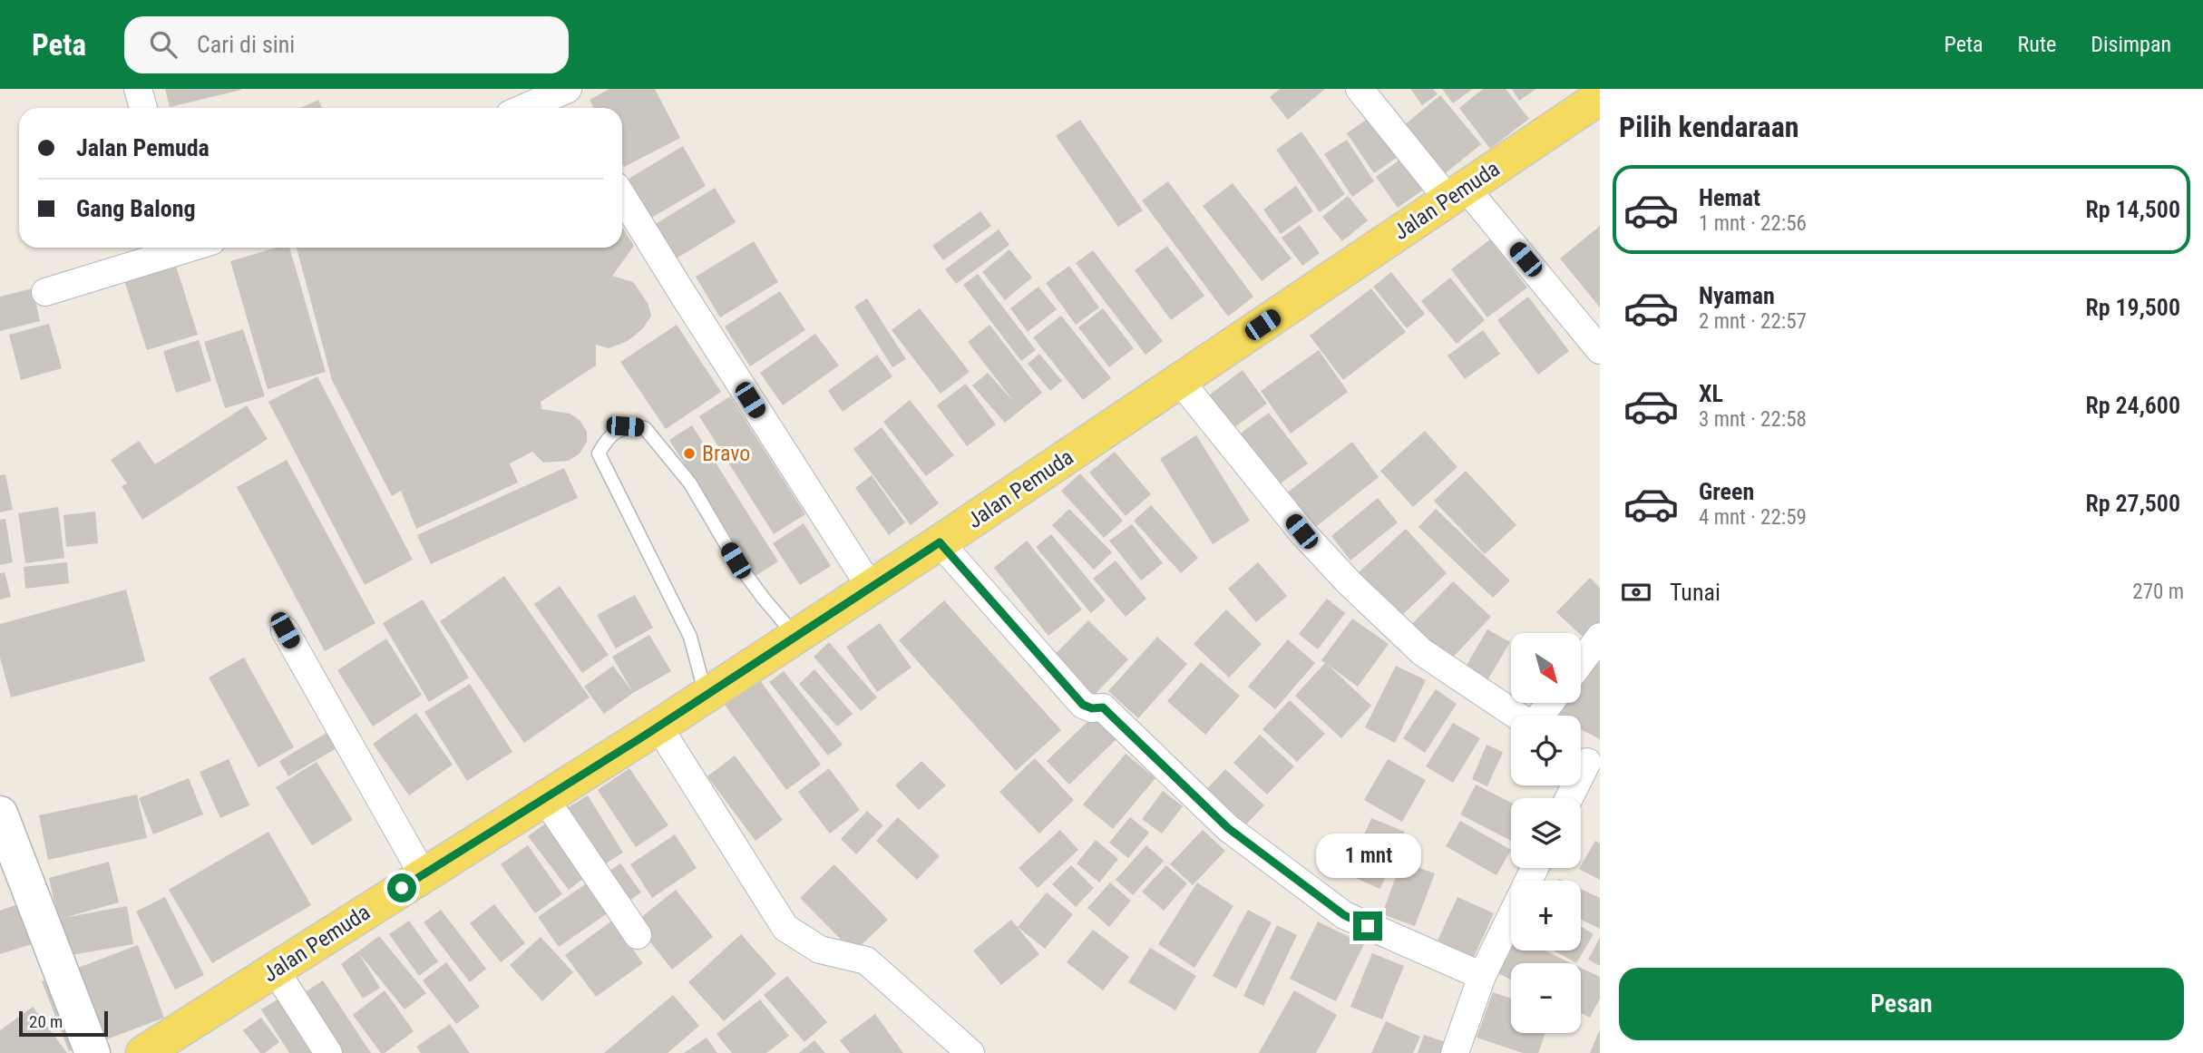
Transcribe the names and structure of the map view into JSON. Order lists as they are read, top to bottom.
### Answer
{
  "streets": {
    "main road": ["Jalan Pemuda"]
  },
  "places": ["Bravo"],
  "scale_bar": "20 m",
  "north": "bottom right",
  "page": {
    "header": "Peta",
    "search": "Cari di sini",
    "nav": ["Peta", "Rute", "Disimpan"],
    "heading": "Pilih kendaraan",
    "banner": ["Jalan Pemuda", "Gang Balong"],
    "list": [
      {
        "name": "Hemat",
        "note": "1 mnt · 22:56",
        "value": "Rp 14,500"
      },
      {
        "name": "Nyaman",
        "note": "2 mnt · 22:57",
        "value": "Rp 19,500"
      },
      {
        "name": "XL",
        "note": "3 mnt · 22:58",
        "value": "Rp 24,600"
      },
      {
        "name": "Green",
        "note": "4 mnt · 22:59",
        "value": "Rp 27,500"
      }
    ],
    "pay": ["Tunai", "270 m"],
    "map_buttons": ["+", "−"],
    "bubble": "1 mnt",
    "buttons": "Pesan",
    "scale": "20 m"
  }
}
